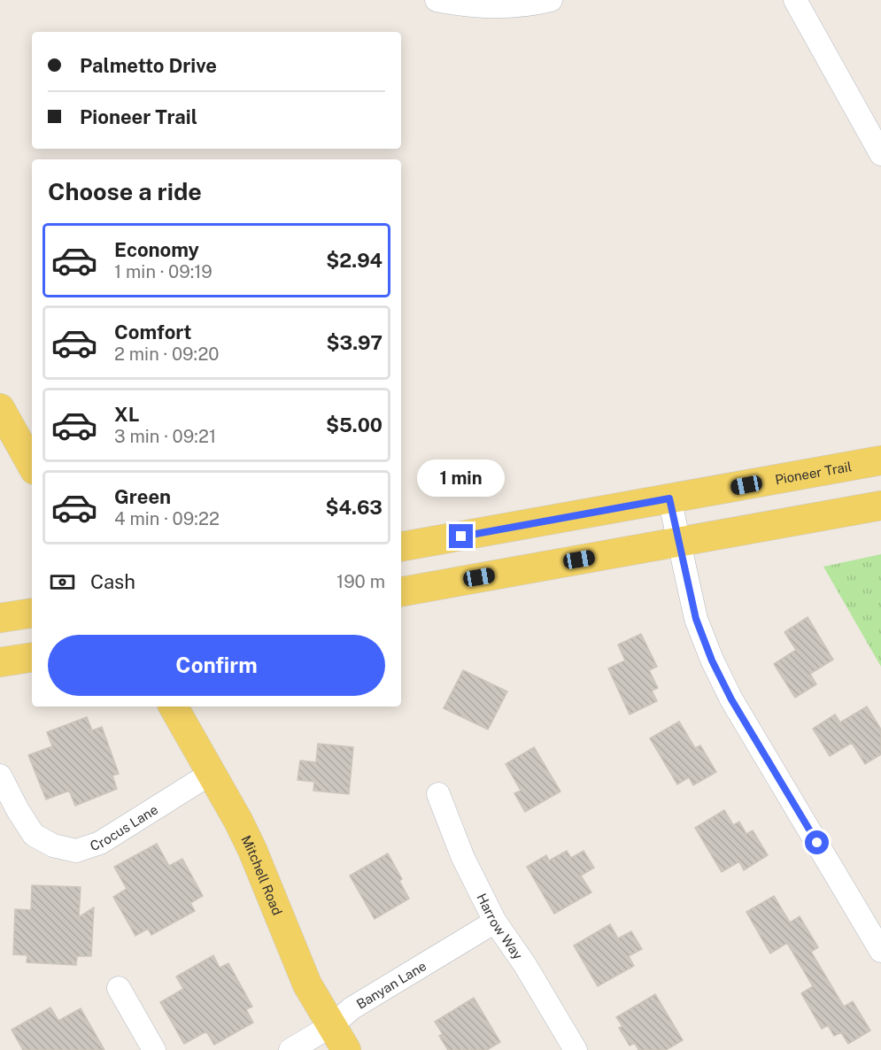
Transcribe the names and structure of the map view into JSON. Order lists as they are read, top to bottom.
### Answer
{
  "streets": {
    "main road": ["Pioneer Trail", "Mitchell Road"],
    "street": ["Crocus Lane", "Harrow Way", "Banyan Lane"]
  },
  "crossings": [
    ["Crocus Lane", "Mitchell Road"],
    ["Mitchell Road", "Banyan Lane"],
    ["Harrow Way", "Banyan Lane"]
  ],
  "page": {
    "banner": ["Palmetto Drive", "Pioneer Trail"],
    "heading": "Choose a ride",
    "list": [
      {
        "name": "Economy",
        "note": "1 min · 09:19",
        "value": "$2.94"
      },
      {
        "name": "Comfort",
        "note": "2 min · 09:20",
        "value": "$3.97"
      },
      {
        "name": "XL",
        "note": "3 min · 09:21",
        "value": "$5.00"
      },
      {
        "name": "Green",
        "note": "4 min · 09:22",
        "value": "$4.63"
      }
    ],
    "bubble": "1 min",
    "pay": ["Cash", "190 m"],
    "buttons": "Confirm"
  }
}
